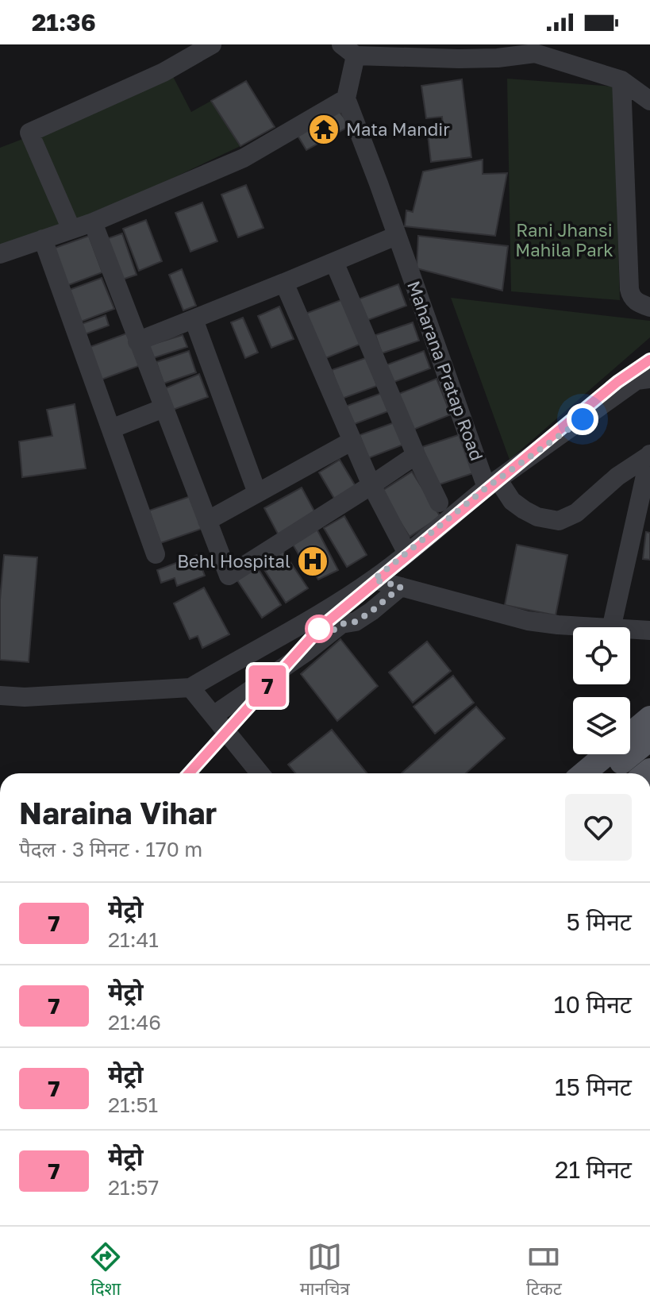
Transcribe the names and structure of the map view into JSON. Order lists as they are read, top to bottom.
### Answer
{
  "streets": {
    "street": ["Maharana Pratap Road"]
  },
  "parks": ["Rani Jhansi Mahila Park"],
  "places": {
    "temple": ["Mata Mandir"],
    "hospital": ["Behl Hospital"]
  },
  "lines": ["metro line 7"],
  "page": {
    "status": "21:36",
    "on_map": "7",
    "heading": ["Naraina Vihar", "पैदल · 3 मिनट · 170 m"],
    "list": [
      {
        "mark": "7",
        "name": "मेट्रो",
        "note": "21:41",
        "value": "5 मिनट"
      },
      {
        "mark": "7",
        "name": "मेट्रो",
        "note": "21:46",
        "value": "10 मिनट"
      },
      {
        "mark": "7",
        "name": "मेट्रो",
        "note": "21:51",
        "value": "15 मिनट"
      },
      {
        "mark": "7",
        "name": "मेट्रो",
        "note": "21:57",
        "value": "21 मिनट"
      }
    ],
    "tabs": ["दिशा", "मानचित्र", "टिकट"]
  }
}
